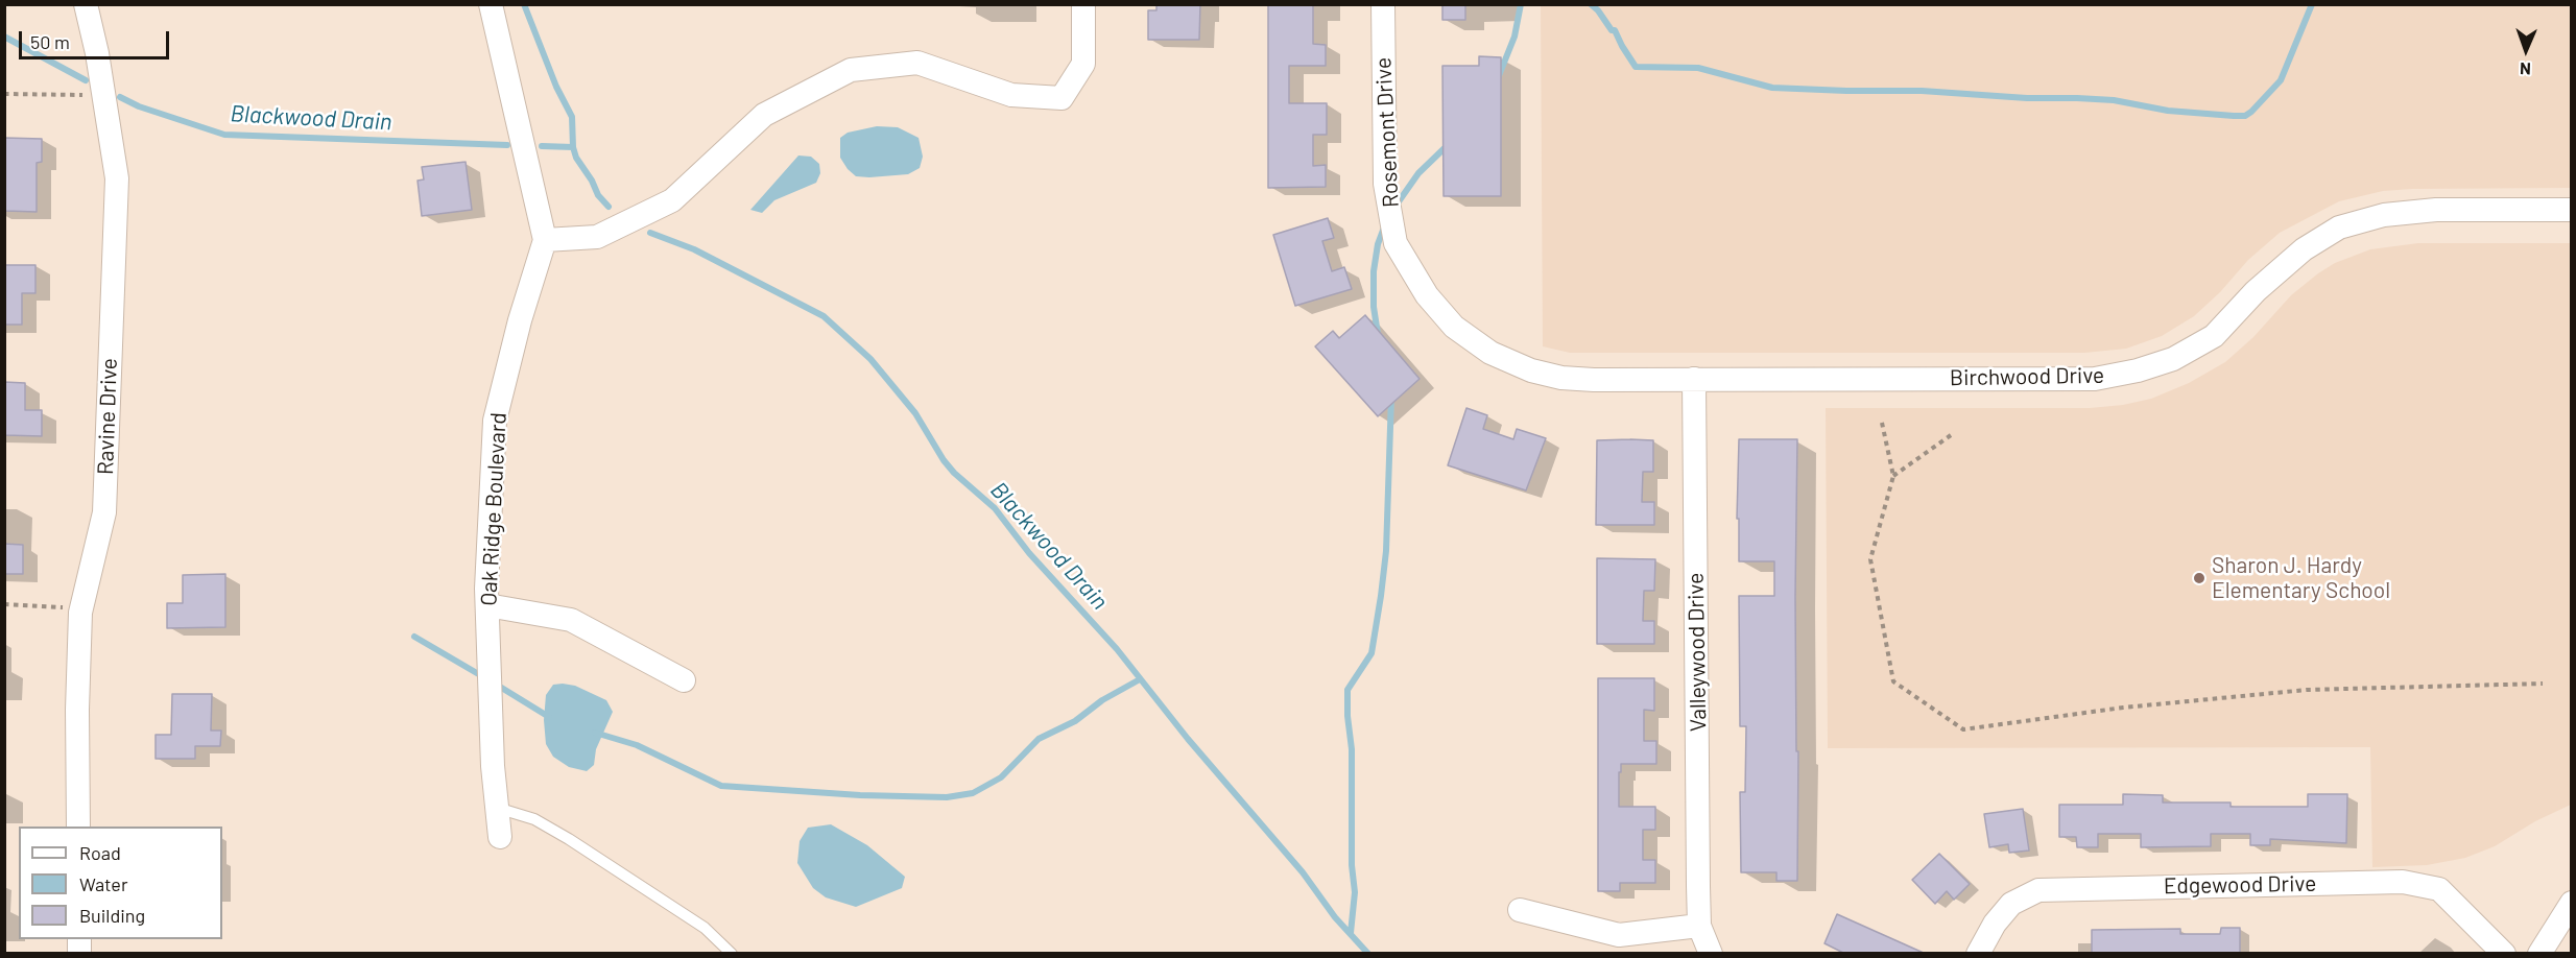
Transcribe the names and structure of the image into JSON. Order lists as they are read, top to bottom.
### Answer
{
  "streets": {
    "street": [
      "Rosemont Drive",
      "Birchwood Drive",
      "Ravine Drive",
      "Oak Ridge Boulevard",
      "Valleywood Drive",
      "Edgewood Drive"
    ]
  },
  "crossings": [
    ["Rosemont Drive", "Birchwood Drive"],
    ["Rosemont Drive", "Valleywood Drive"],
    ["Birchwood Drive", "Valleywood Drive"]
  ],
  "water": ["Blackwood Drain"],
  "places": ["Sharon J. Hardy Elementary School"],
  "legend": ["Road", "Water", "Building"],
  "scale_bar": "50 m",
  "north": "bottom"
}
